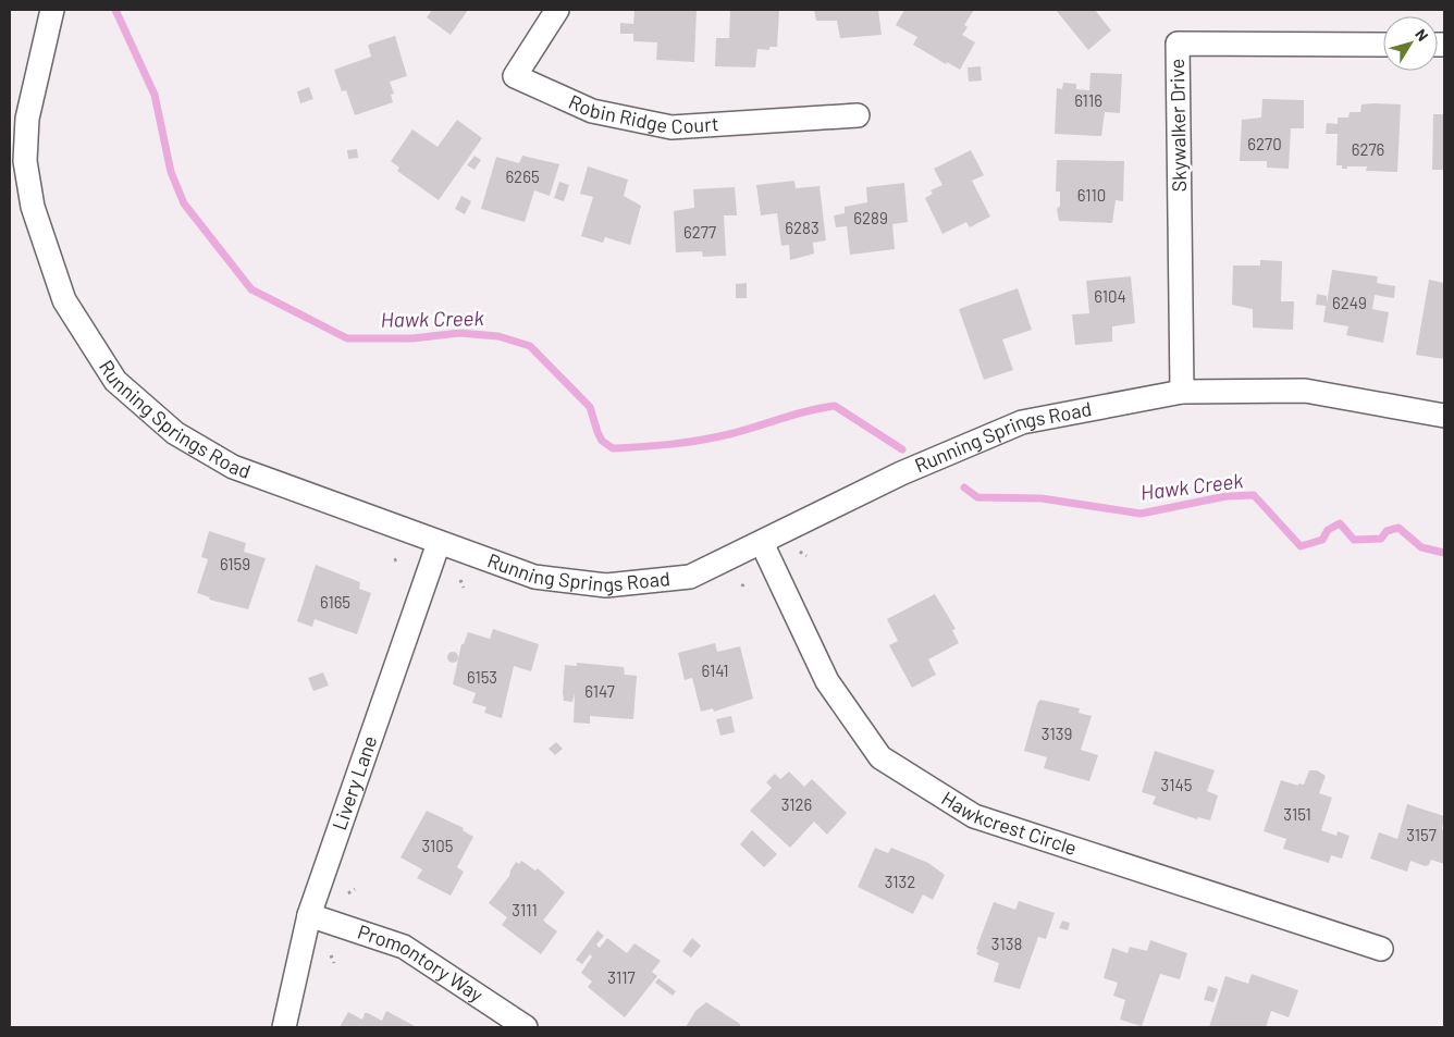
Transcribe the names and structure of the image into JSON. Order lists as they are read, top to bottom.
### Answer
{
  "streets": {
    "street": [
      "Robin Ridge Court",
      "Skywalker Drive",
      "Running Springs Road",
      "Livery Lane",
      "Hawkcrest Circle",
      "Promontory Way"
    ]
  },
  "crossings": [
    ["Skywalker Drive", "Running Springs Road"],
    ["Running Springs Road", "Livery Lane"],
    ["Running Springs Road", "Hawkcrest Circle"],
    ["Livery Lane", "Promontory Way"]
  ],
  "water": ["Hawk Creek"],
  "house_numbers": [
    "6116",
    "6270",
    "6276",
    "6265",
    "6110",
    "6289",
    "6283",
    "6277",
    "6104",
    "6249",
    "6159",
    "6165",
    "6141",
    "6153",
    "6147",
    "3139",
    "3145",
    "3126",
    "3151",
    "3157",
    "3105",
    "3132",
    "3111",
    "3138",
    "3117"
  ],
  "north": "top right"
}
